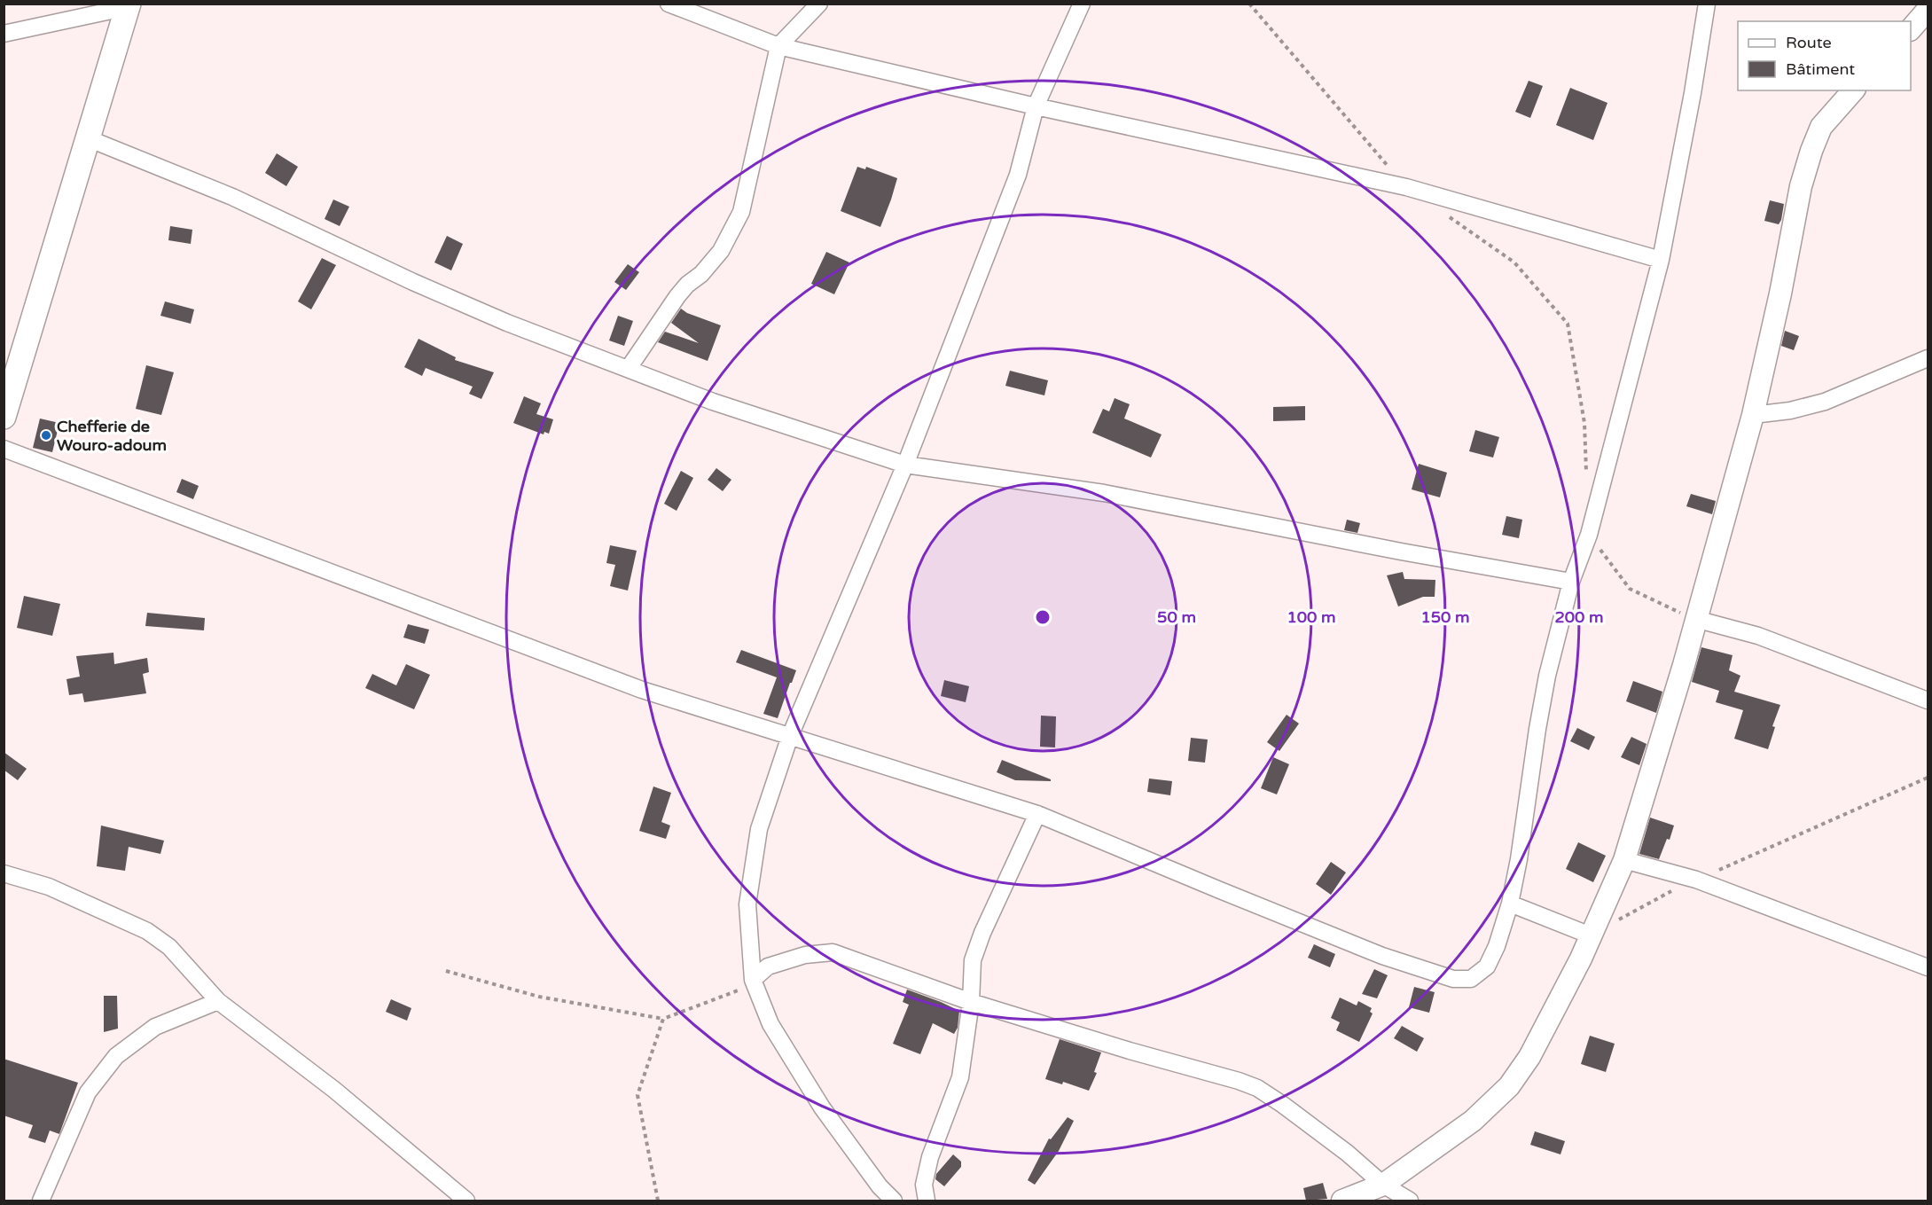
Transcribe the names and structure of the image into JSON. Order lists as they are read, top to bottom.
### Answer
{
  "places": ["Chefferie de Wouro-adoum"],
  "legend": ["Route", "Bâtiment"],
  "rings": [
    "50 m",
    "100 m",
    "150 m",
    "200 m"
  ]
}
